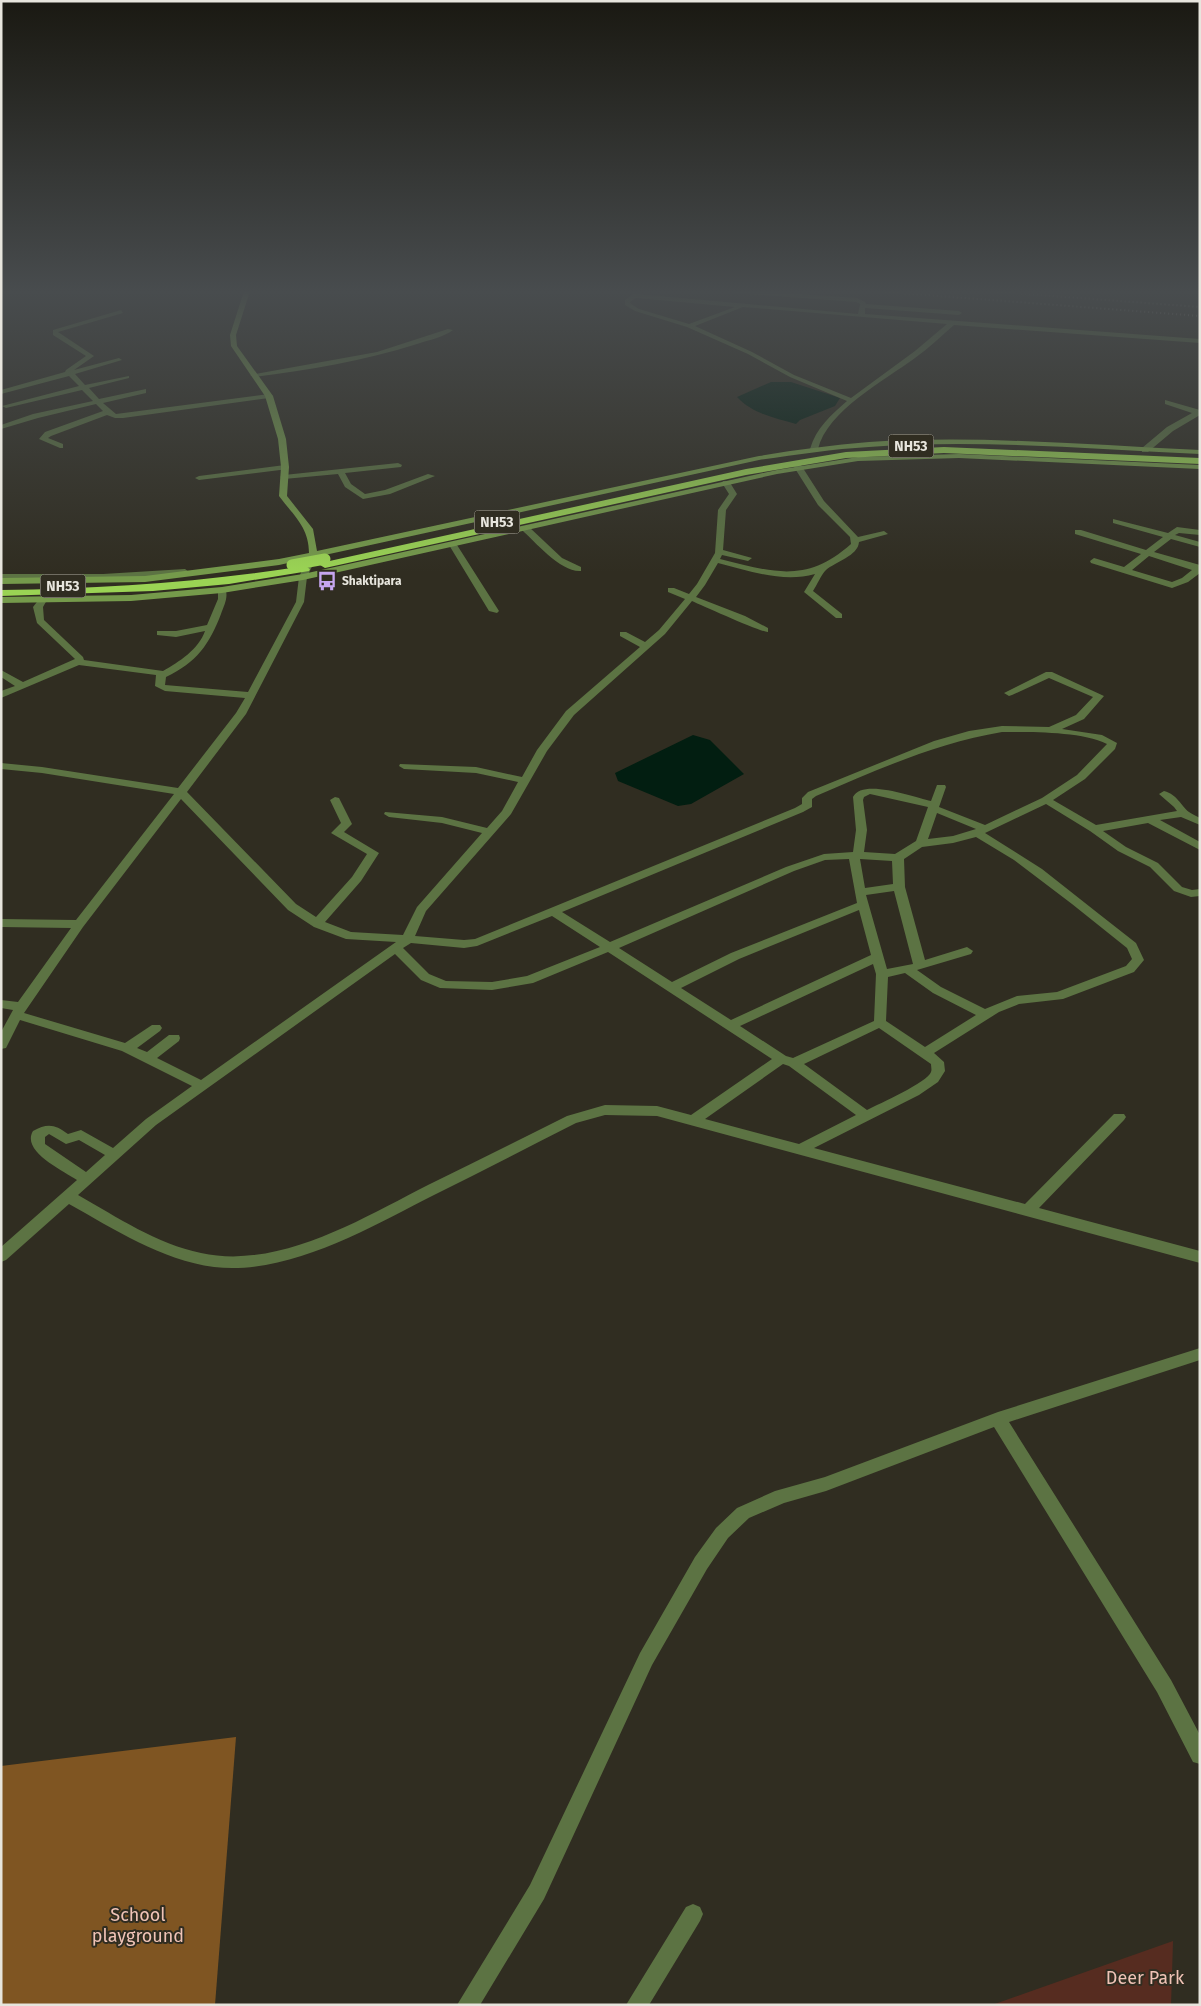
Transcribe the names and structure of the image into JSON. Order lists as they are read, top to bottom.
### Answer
{
  "streets": {
    "highway": ["NH53"]
  },
  "parks": ["School playground", "Deer Park"],
  "places": {
    "bus stop": ["Shaktipara"]
  }
}
